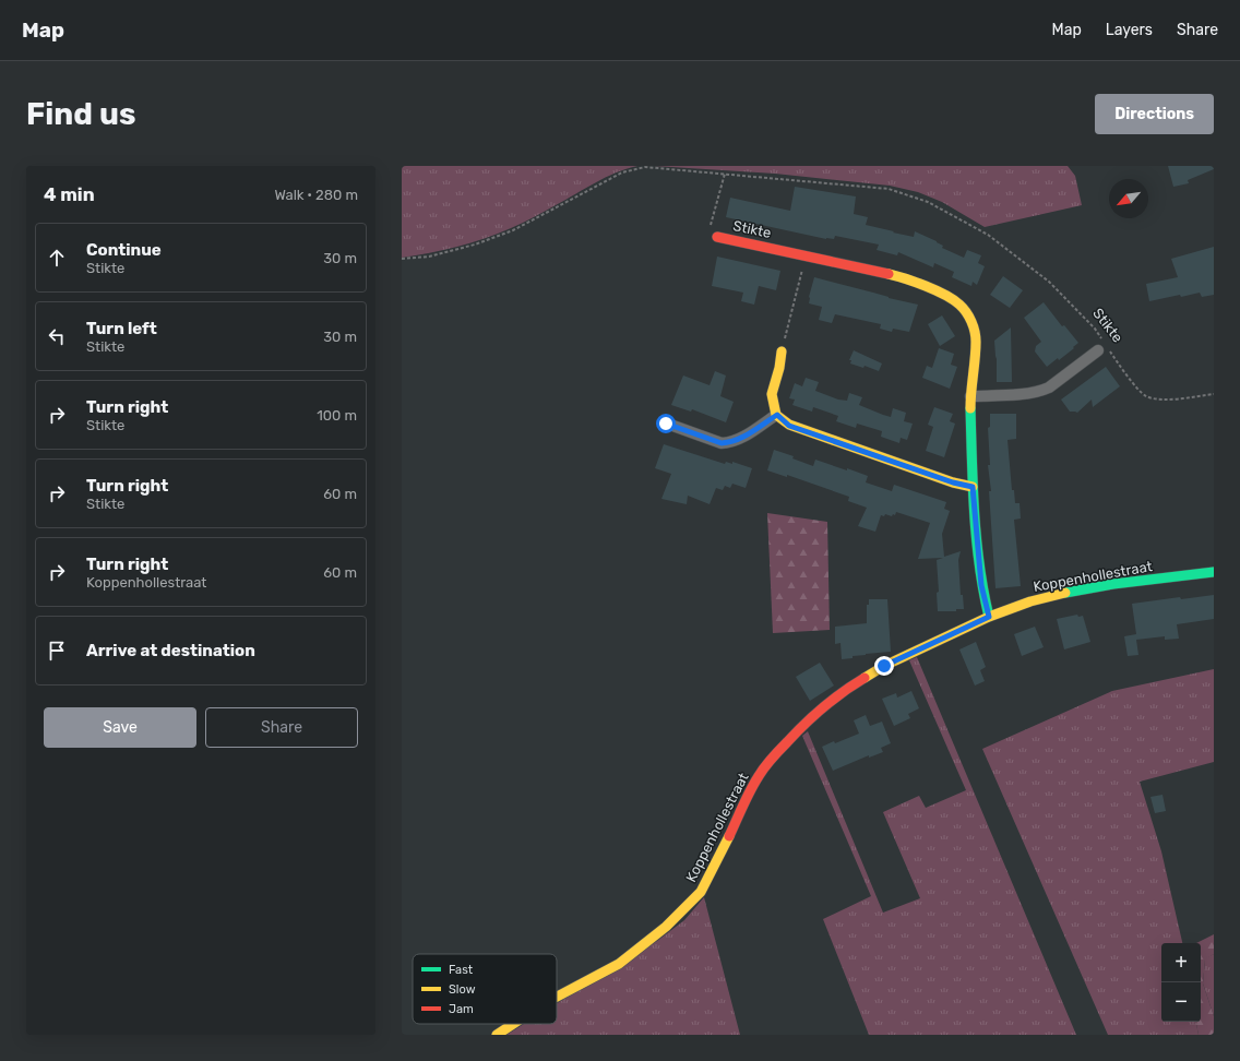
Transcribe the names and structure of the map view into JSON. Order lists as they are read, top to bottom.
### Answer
{
  "streets": {
    "street": ["Stikte", "Koppenhollestraat"]
  },
  "crossings": [
    ["Stikte", "Koppenhollestraat"]
  ],
  "legend": ["Fast", "Slow", "Jam"],
  "north": "bottom left",
  "page": {
    "header": "Map",
    "nav": ["Map", "Layers", "Share"],
    "buttons": [
      "Directions",
      ["Save", "Share"]
    ],
    "title": "Find us",
    "heading": ["4 min", "Walk · 280 m"],
    "list": [
      ["Continue", "Stikte", "30 m"],
      ["Turn left", "Stikte", "30 m"],
      ["Turn right", "Stikte", "100 m"],
      ["Turn right", "Stikte", "60 m"],
      ["Turn right", "Koppenhollestraat", "60 m"],
      "Arrive at destination"
    ],
    "map_buttons": ["+", "−"]
  }
}
